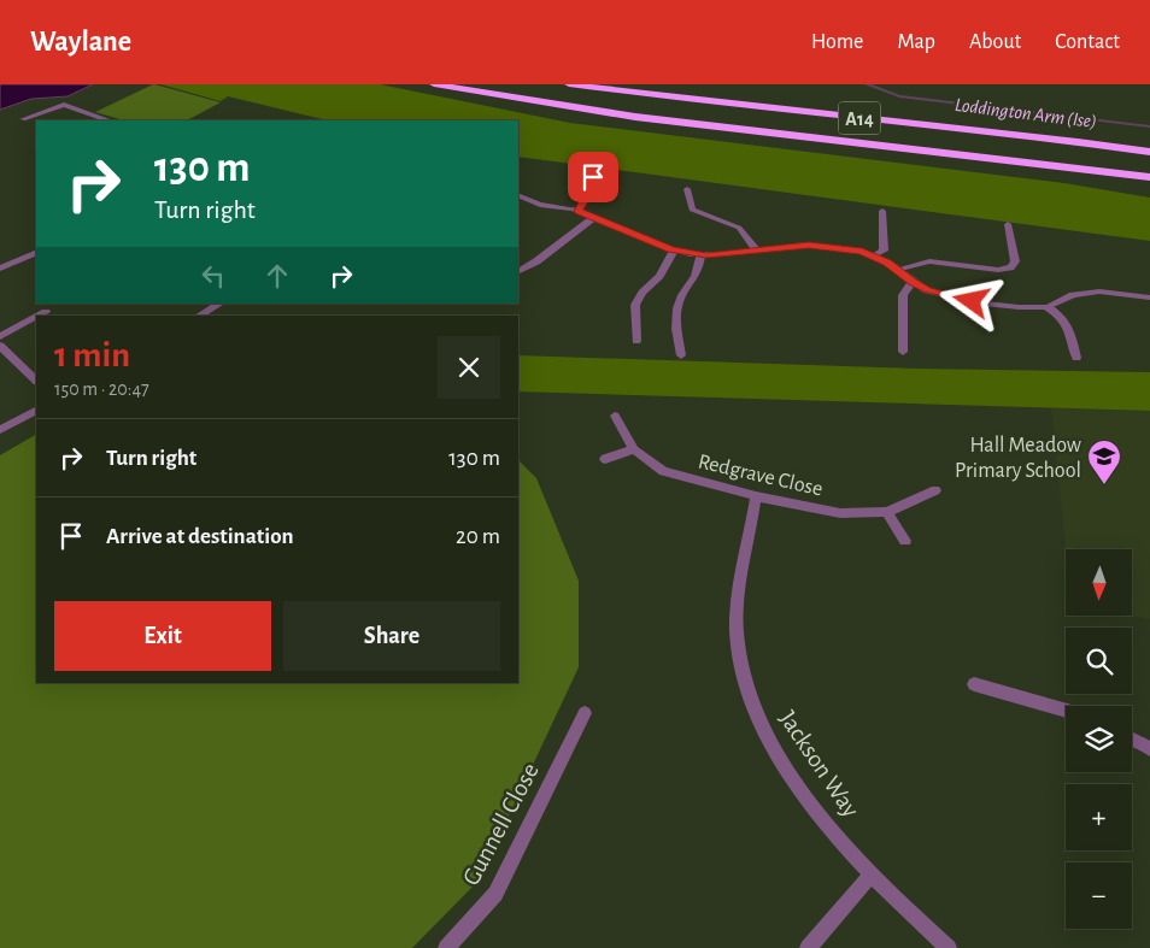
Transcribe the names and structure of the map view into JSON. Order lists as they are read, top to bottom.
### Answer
{
  "streets": {
    "highway": ["A14"],
    "street": ["Redgrave Close", "Jackson Way", "Gunnell Close"]
  },
  "crossings": [
    ["Redgrave Close", "Jackson Way"]
  ],
  "water": ["Loddington Arm (Ise)"],
  "places": {
    "school or university": ["Hall Meadow Primary School"]
  },
  "north": "bottom",
  "page": {
    "header": "Waylane",
    "nav": [
      "Home",
      "Map",
      "About",
      "Contact"
    ],
    "turn": ["130 m", "Turn right"],
    "heading": ["1 min", "150 m · 20:47"],
    "list": [
      {
        "name": "Turn right",
        "value": "130 m"
      },
      {
        "name": "Arrive at destination",
        "value": "20 m"
      }
    ],
    "map_buttons": ["+", "−"],
    "buttons": ["Exit", "Share"]
  }
}
